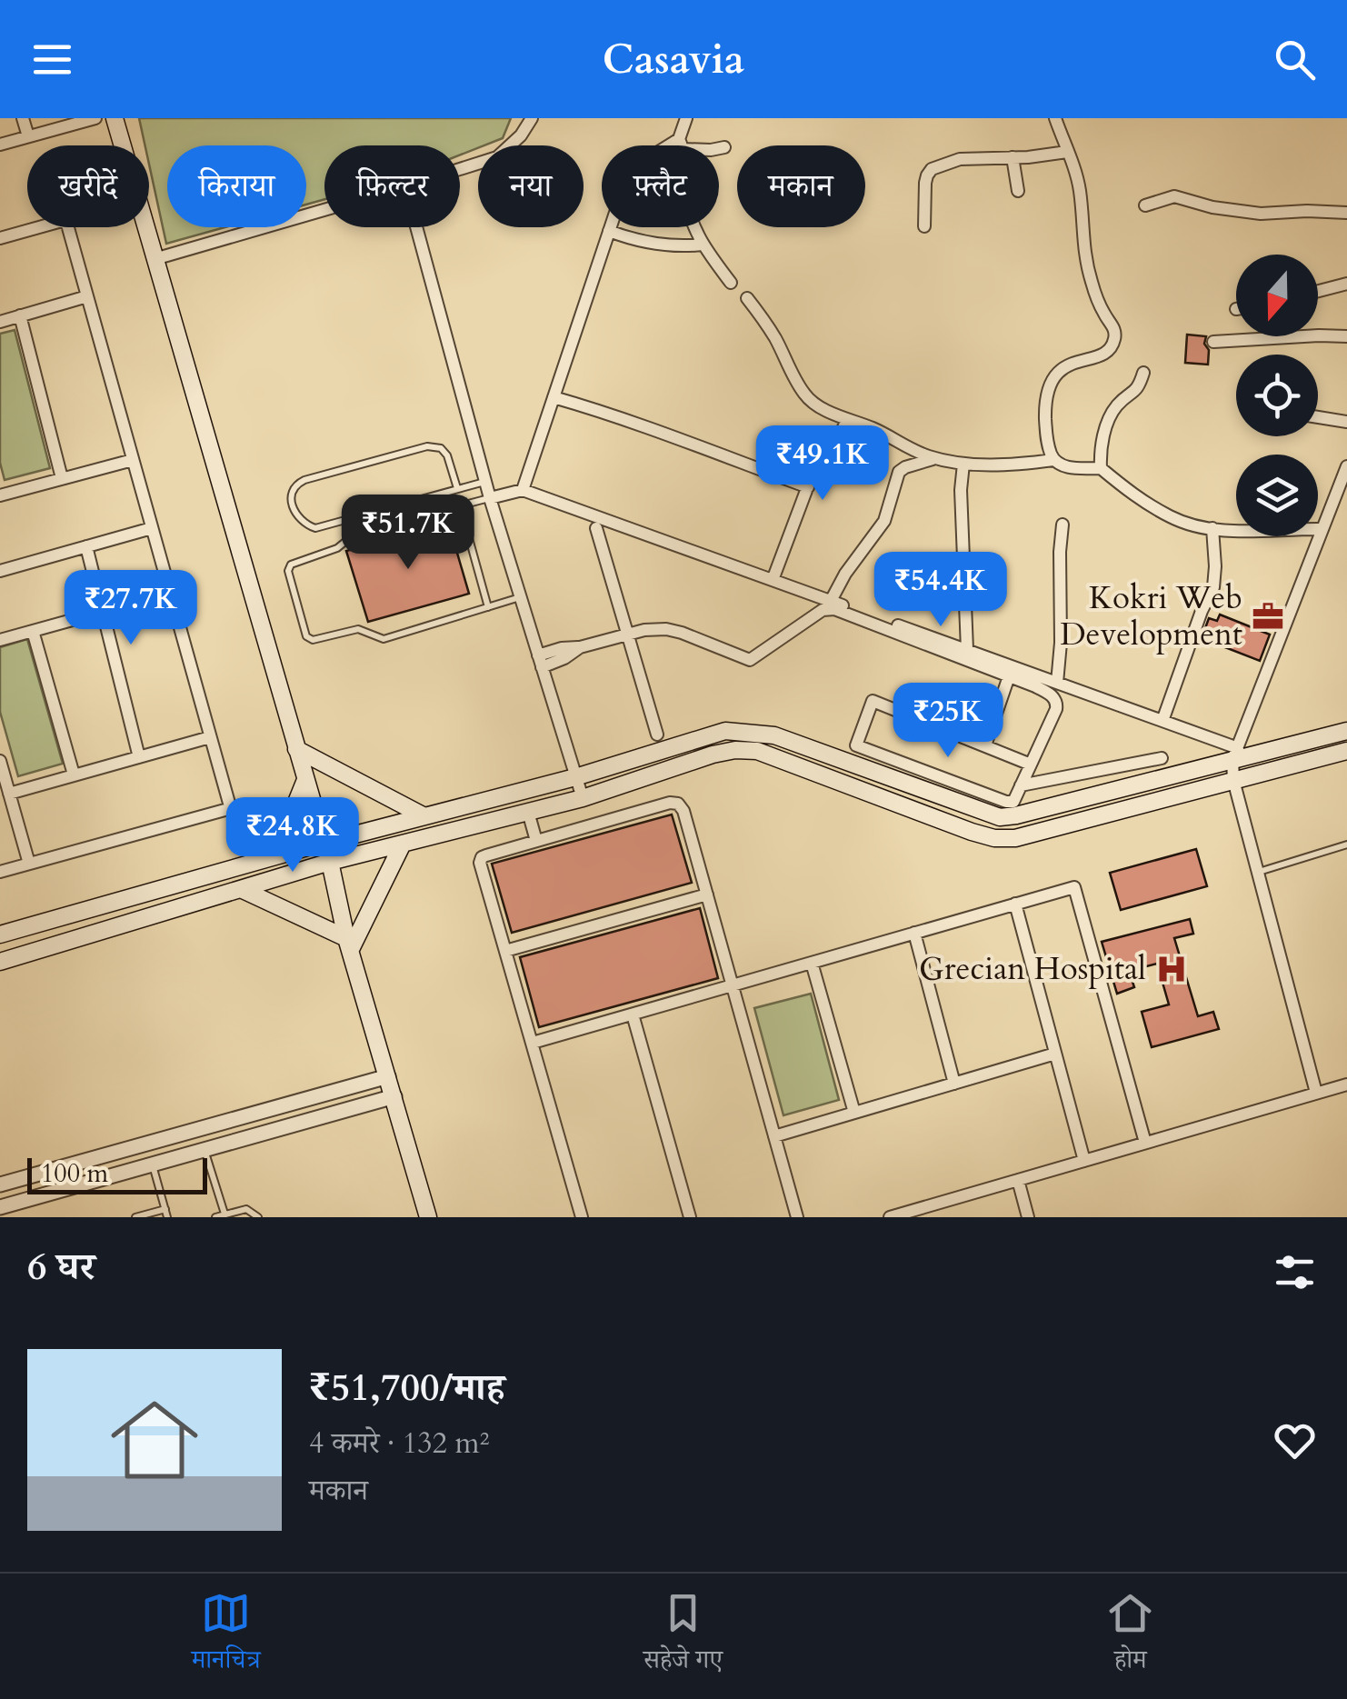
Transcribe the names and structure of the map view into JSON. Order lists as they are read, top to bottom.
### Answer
{
  "places": {
    "office": ["Kokri Web Development"],
    "hospital": ["Grecian Hospital"]
  },
  "scale_bar": "100 m",
  "north": "bottom",
  "page": {
    "header": "Casavia",
    "chip": [
      "खरीदें",
      "किराया",
      "फ़िल्टर",
      "नया",
      "फ़्लैट",
      "मकान"
    ],
    "price": [
      "₹49.1K",
      "₹51.7K",
      "₹54.4K",
      "₹27.7K",
      "₹25K",
      "₹24.8K"
    ],
    "scale": "100 m",
    "heading": "6 घर",
    "list": [
      {
        "name": "₹51,700/माह",
        "note": "4 कमरे · 132 m² · मकान"
      }
    ],
    "tabs": ["मानचित्र", "सहेजे गए", "होम"]
  }
}
